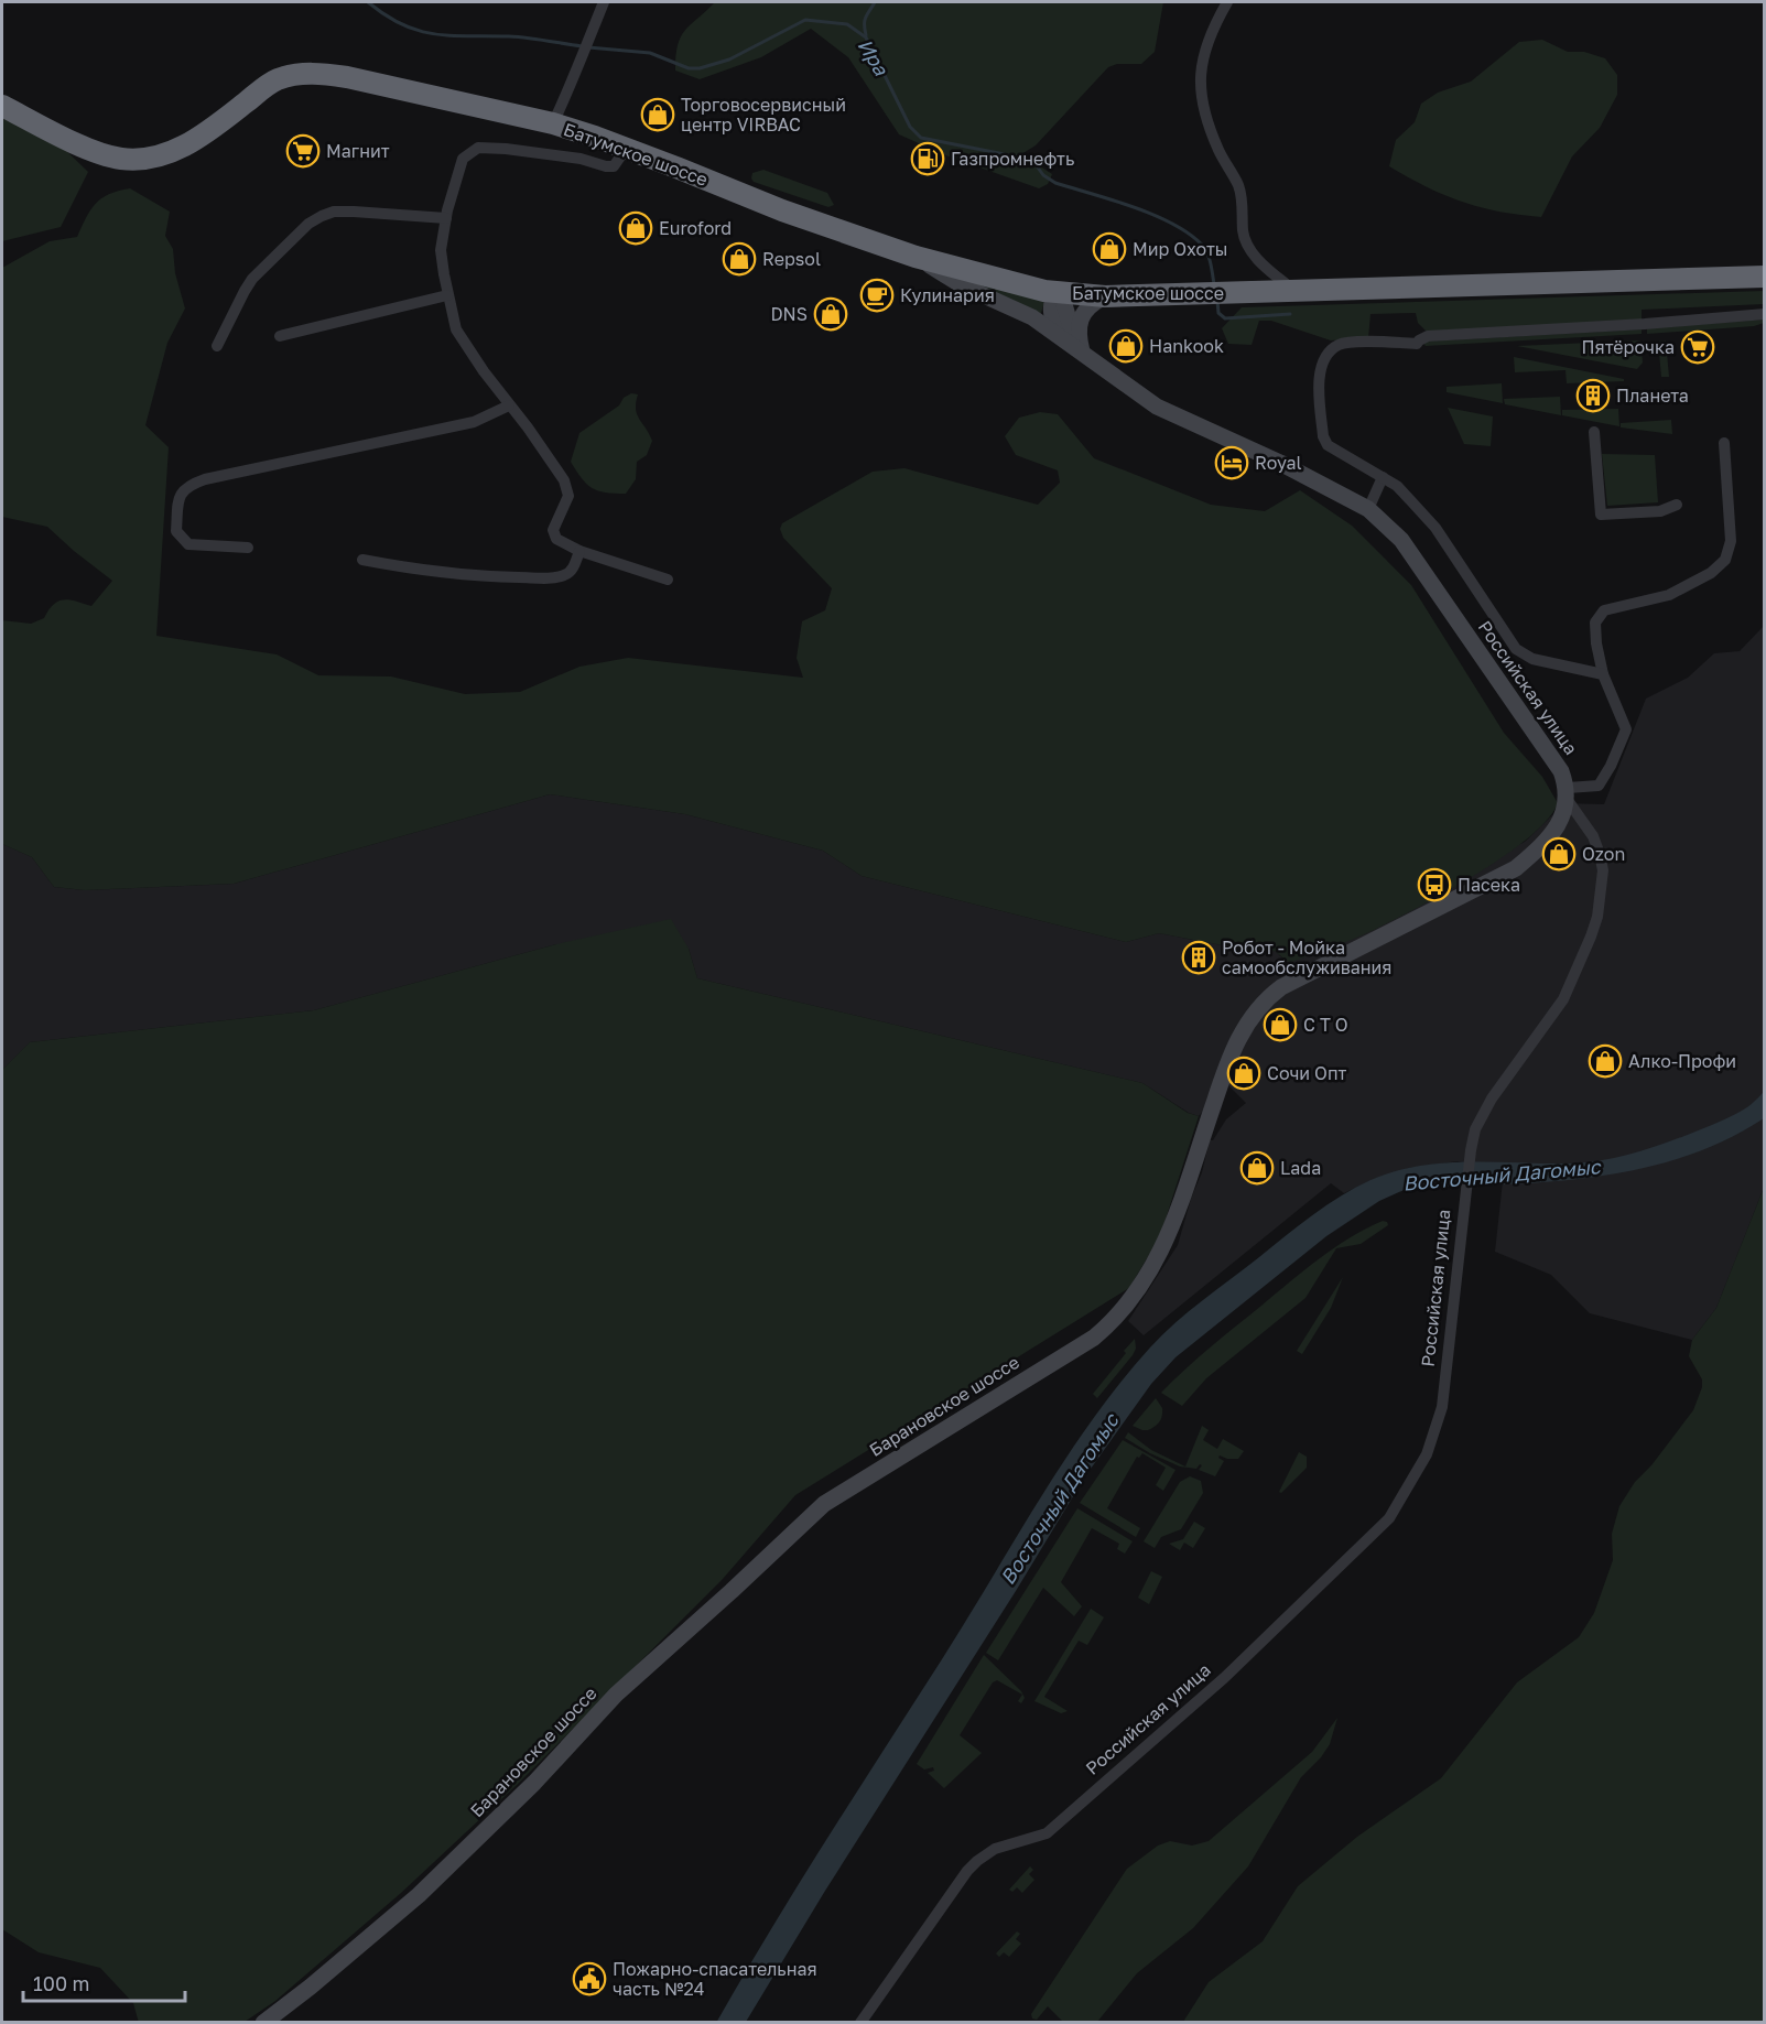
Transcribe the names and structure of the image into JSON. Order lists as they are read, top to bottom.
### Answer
{
  "streets": {
    "highway": ["Батумское шоссе"],
    "main road": ["Российская улица", "Барановское шоссе"]
  },
  "crossings": [
    ["Батумское шоссе", "Российская улица"],
    ["Российская улица", "Барановское шоссе"]
  ],
  "water": ["Ира", "Восточный Дагомыс"],
  "places": {
    "shop": [
      "Торговосервисный центр VIRBAC",
      "Euroford",
      "Мир Охоты",
      "Repsol",
      "DNS",
      "Hankook",
      "Ozon",
      "С Т О",
      "Алко-Профи",
      "Сочи Опт",
      "Lada"
    ],
    "supermarket": ["Магнит", "Пятёрочка"],
    "fuel station": ["Газпромнефть"],
    "cafe": ["Кулинария"],
    "building": ["Планета", "Робот - Мойка самообслуживания"],
    "hotel": ["Royal"],
    "bus stop": ["Пасека"],
    "public building": ["Пожарно-спасательная часть №24"]
  },
  "scale_bar": "100 m"
}
